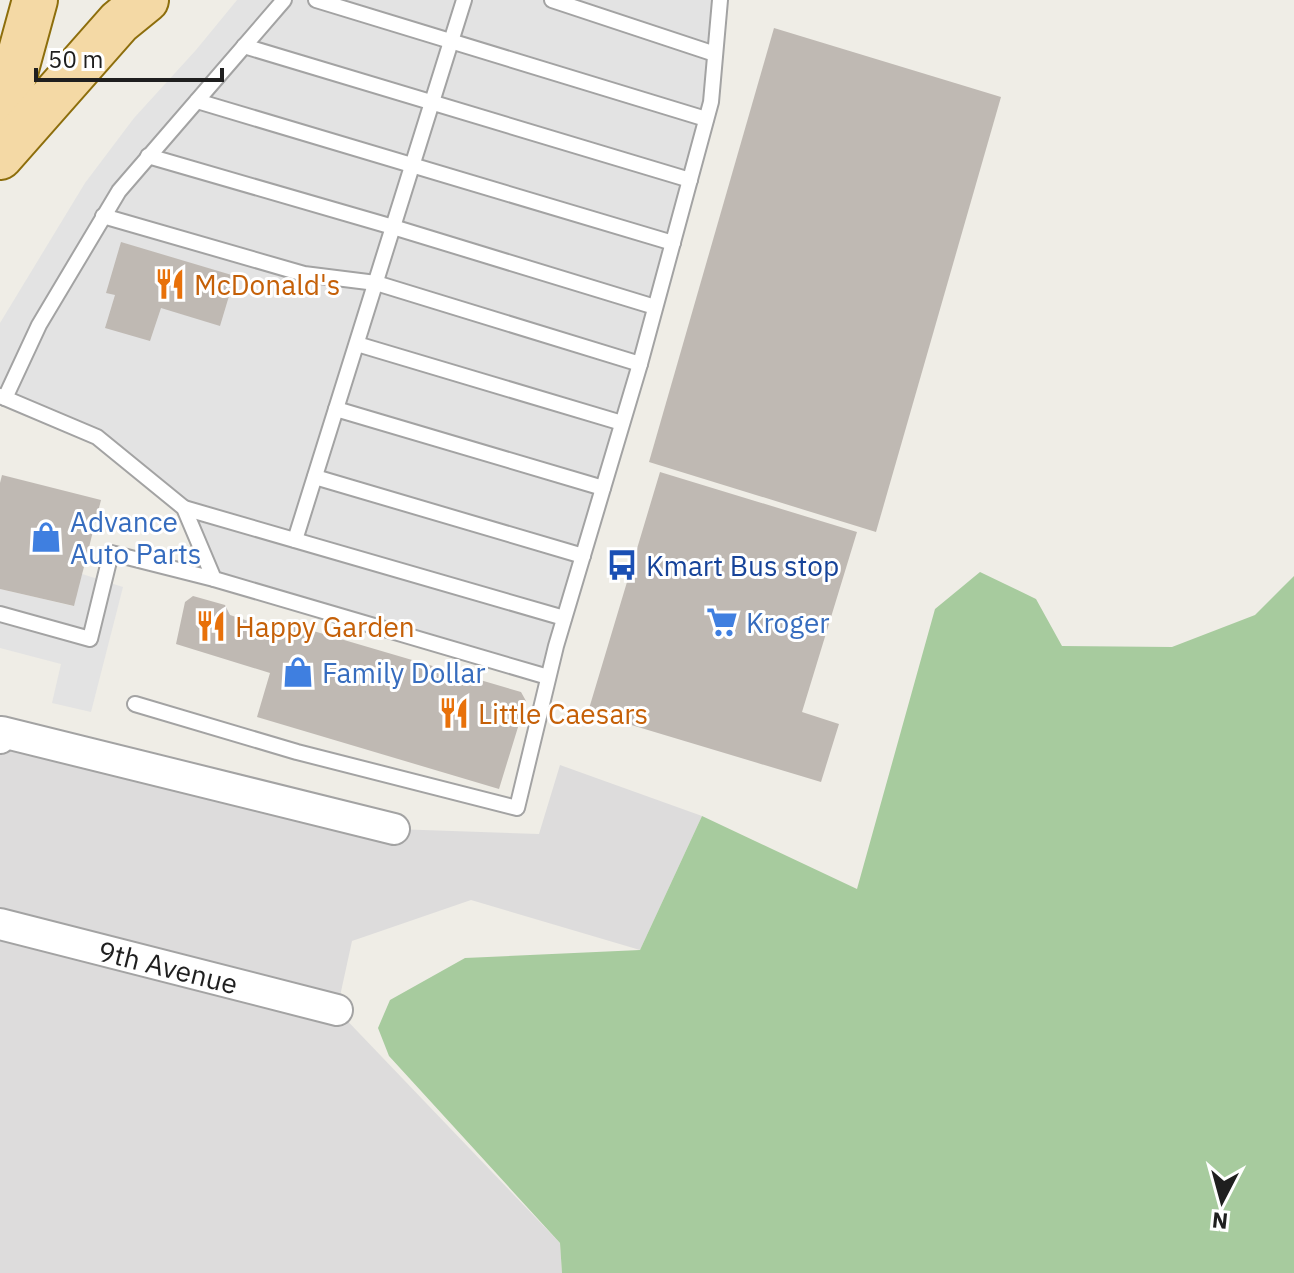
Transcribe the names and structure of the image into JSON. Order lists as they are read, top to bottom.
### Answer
{
  "streets": {
    "street": ["9th Avenue"]
  },
  "places": {
    "restaurant": ["McDonald's", "Happy Garden", "Little Caesars"],
    "shop": ["Advance Auto Parts", "Family Dollar"],
    "bus stop": ["Kmart Bus stop"],
    "supermarket": ["Kroger"]
  },
  "scale_bar": "50 m",
  "north": "bottom"
}
